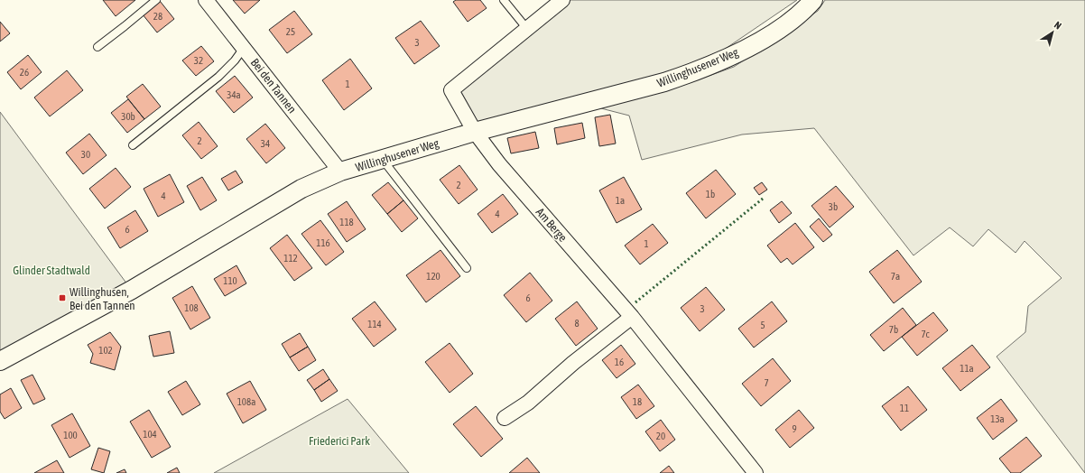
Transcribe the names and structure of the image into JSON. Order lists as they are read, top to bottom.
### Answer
{
  "streets": {
    "street": ["Willinghusener Weg", "Bei den Tannen", "Am Berge"]
  },
  "crossings": [
    ["Willinghusener Weg", "Bei den Tannen"],
    ["Willinghusener Weg", "Am Berge"]
  ],
  "parks": ["Glinder Stadtwald", "Friederici Park"],
  "places": {
    "transit": ["Willinghusen, Bei den Tannen"]
  },
  "house_numbers": [
    "28",
    "25",
    "3",
    "32",
    "26",
    "1",
    "34a",
    "30b",
    "2",
    "34",
    "30",
    "2",
    "1b",
    "4",
    "1a",
    "3b",
    "4",
    "118",
    "6",
    "116",
    "1",
    "112",
    "120",
    "7a",
    "110",
    "6",
    "108",
    "3",
    "8",
    "114",
    "5",
    "7b",
    "7c",
    "102",
    "16",
    "11a",
    "7",
    "108a",
    "18",
    "11",
    "13a",
    "9",
    "104",
    "100",
    "20"
  ],
  "north": "top right"
}
